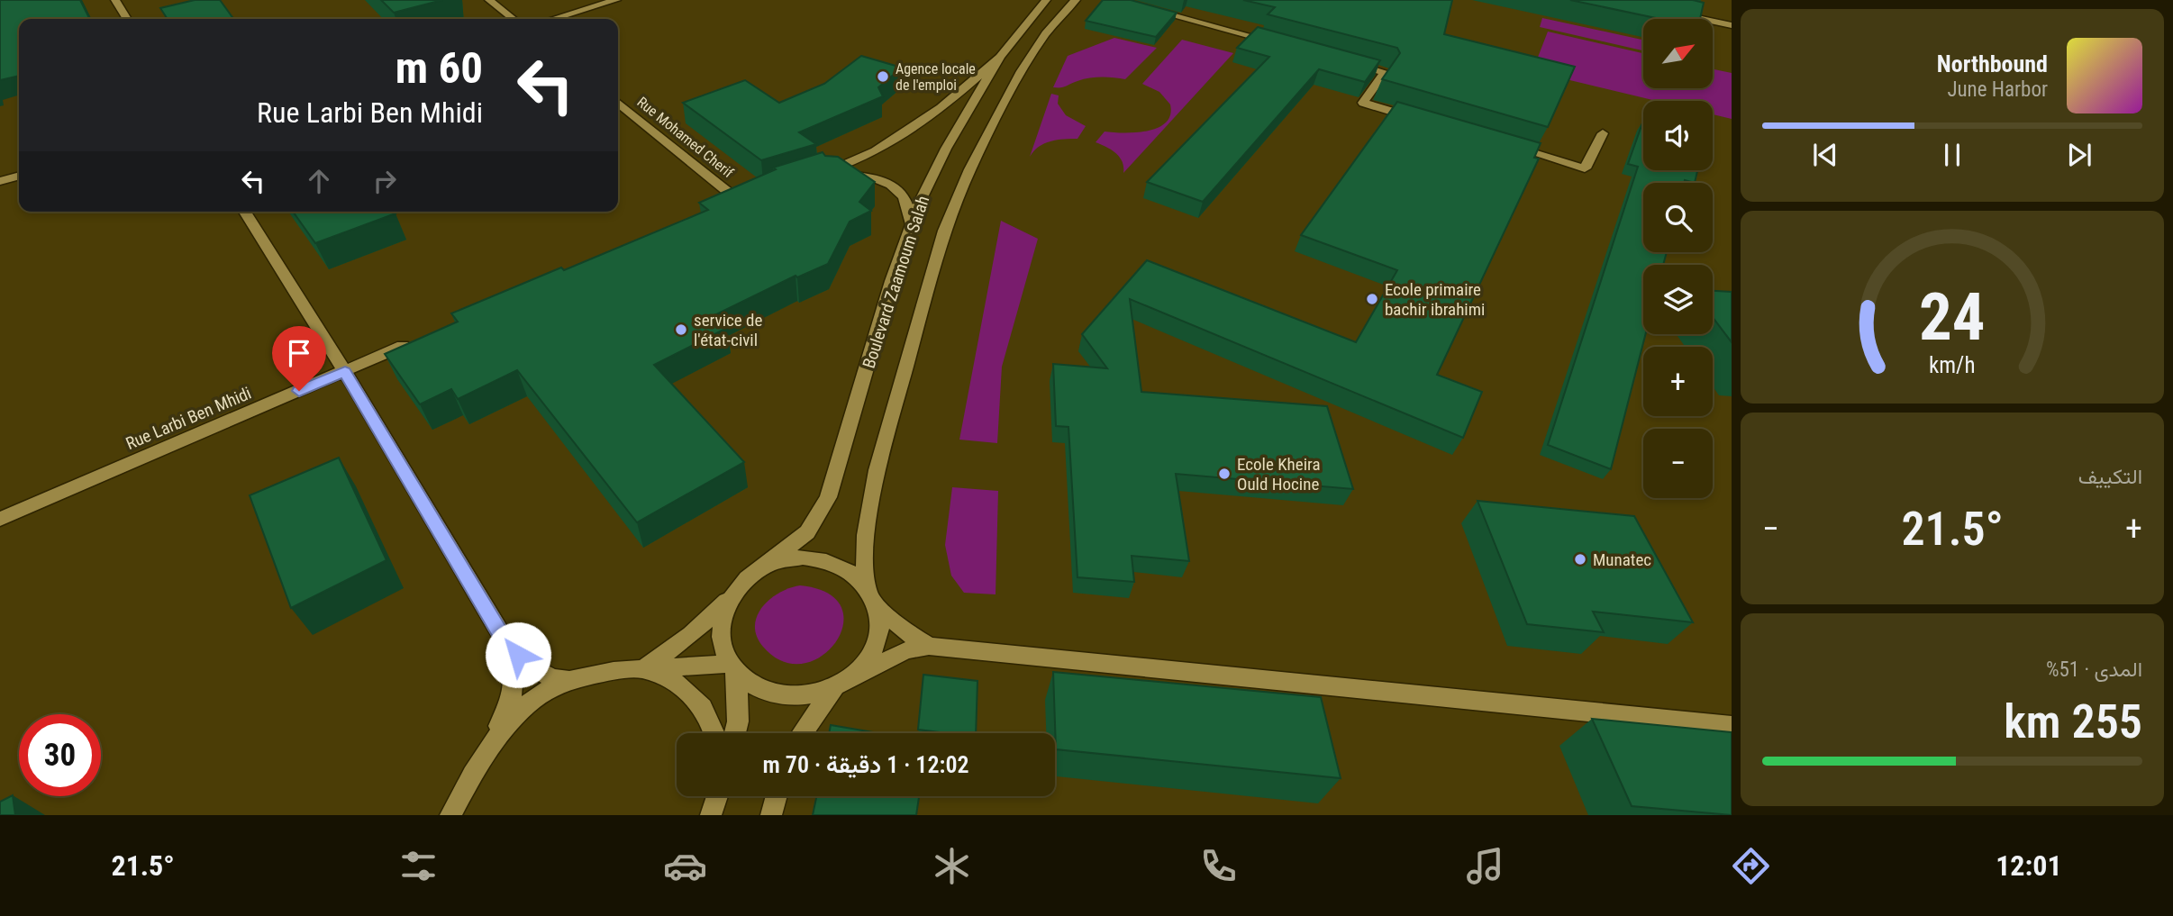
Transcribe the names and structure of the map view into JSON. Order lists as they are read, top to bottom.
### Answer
{
  "streets": {
    "street": ["Rue Mohamed Cherif", "Boulevard Zaamoum Salah", "Rue Larbi Ben Mhidi"]
  },
  "places": [
    "Agence locale de l'emploi",
    "Ecole primaire bachir ibrahimi",
    "service de l'état-civil",
    "Ecole Kheira Ould Hocine",
    "Munatec"
  ],
  "north": "top right",
  "page": {
    "map_buttons": ["+", "−"],
    "turn": ["60 m", "Rue Larbi Ben Mhidi"],
    "song": ["Northbound", "June Harbor"],
    "tile": [
      "التكييف",
      ["المدى · 51%", "255 km"]
    ],
    "heat": ["−", "21.5°", "+"],
    "limit": "30",
    "trip": "12:02 · 1 دقيقة · 70 m",
    "tabs": ["12:01", "21.5°"],
    "gauge": ["24", "km/h"]
  }
}
